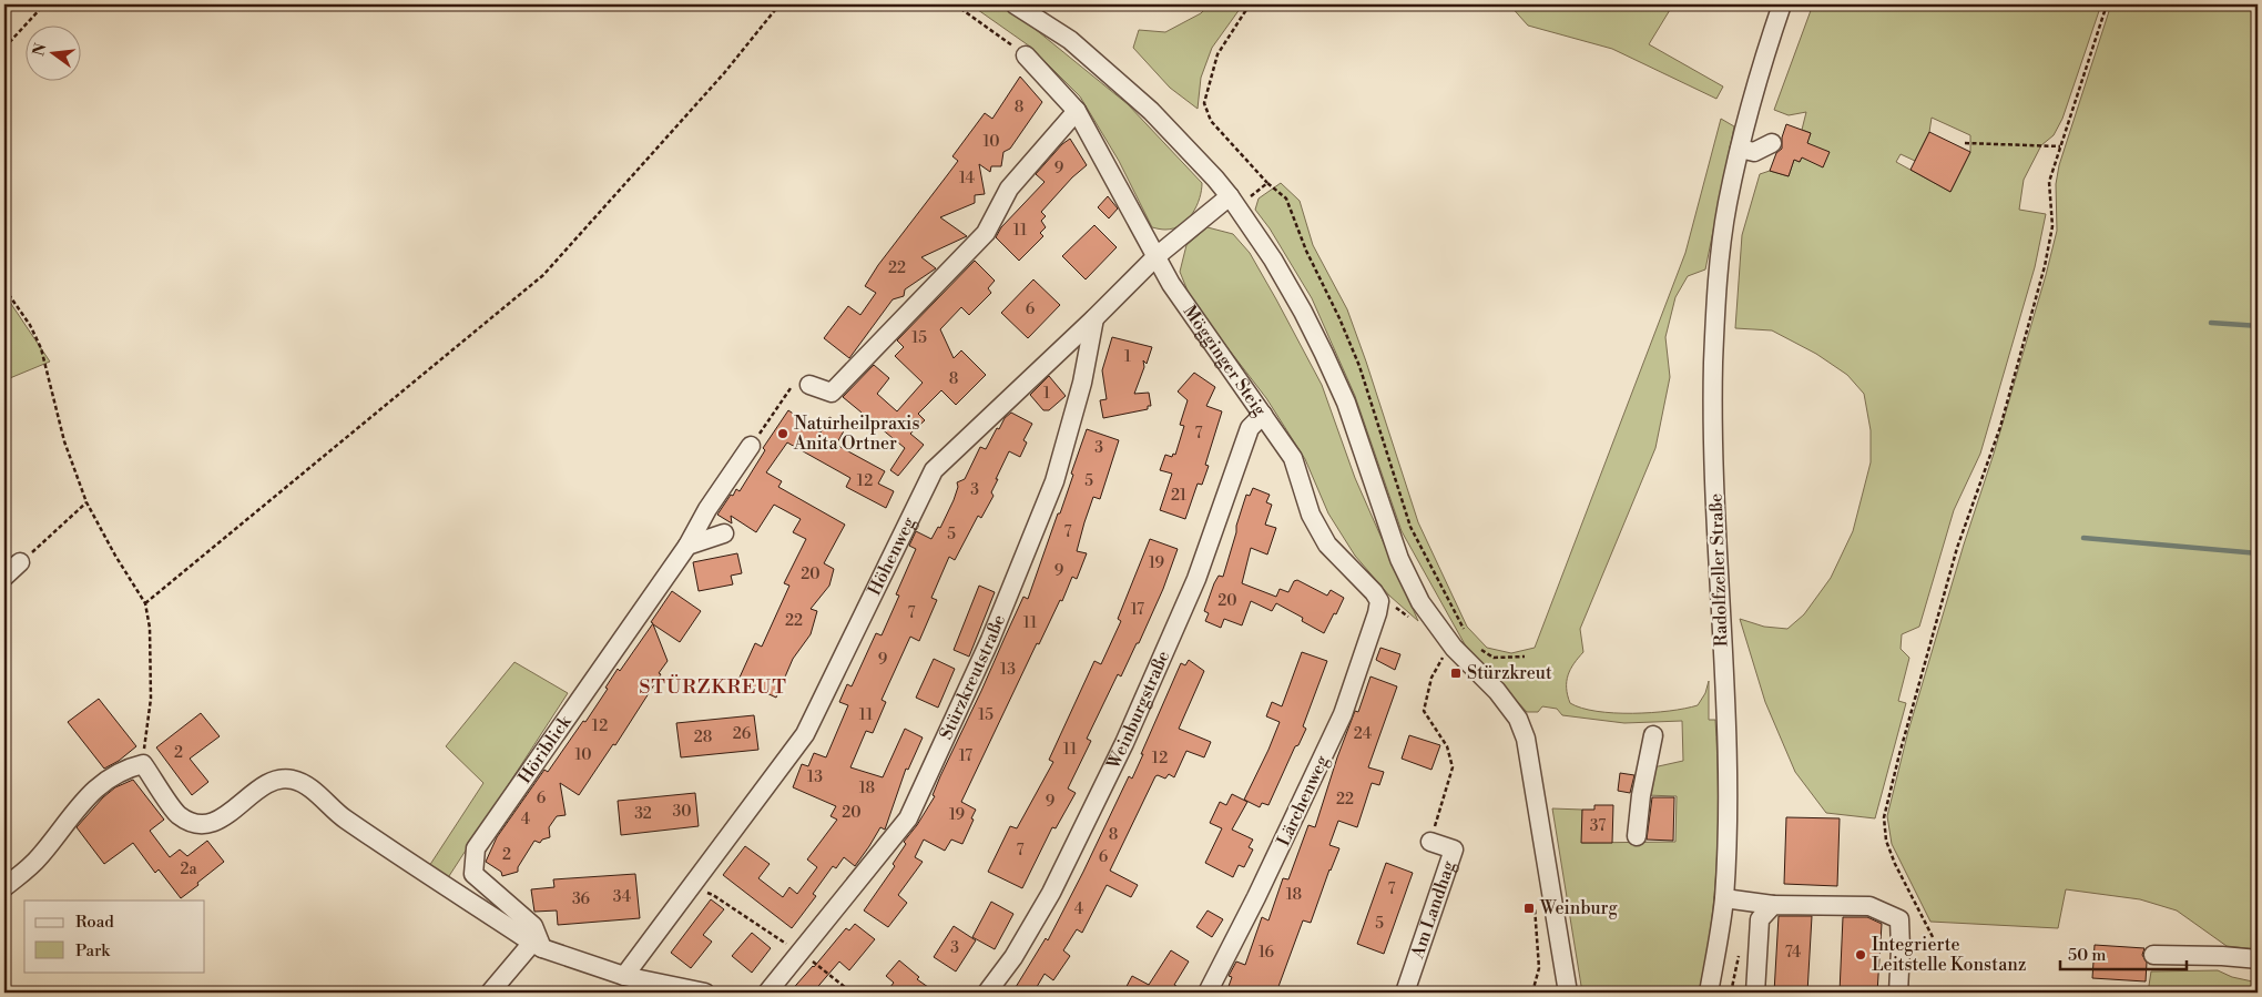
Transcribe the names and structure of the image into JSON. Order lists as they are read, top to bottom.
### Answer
{
  "streets": {
    "street": [
      "Mögginger Steig",
      "Höhenweg",
      "Radolfzeller Straße",
      "Stürzkreutstraße",
      "Weinburgstraße",
      "Höriblick",
      "Lärchenweg",
      "Am Landhag"
    ]
  },
  "crossings": [
    ["Mögginger Steig", "Höhenweg"],
    ["Mögginger Steig", "Weinburgstraße"],
    ["Mögginger Steig", "Lärchenweg"],
    ["Höhenweg", "Stürzkreutstraße"]
  ],
  "districts": ["STÜRZKREUT"],
  "places": {
    "other": ["Naturheilpraxis Anita Ortner", "Integrierte Leitstelle Konstanz"],
    "transit": ["Stürzkreut", "Weinburg"]
  },
  "house_numbers": [
    "8",
    "10",
    "9",
    "14",
    "11",
    "22",
    "6",
    "15",
    "1",
    "8",
    "1",
    "7",
    "3",
    "12",
    "5",
    "3",
    "21",
    "7",
    "5",
    "19",
    "9",
    "20",
    "20",
    "17",
    "7",
    "22",
    "11",
    "9",
    "13",
    "11",
    "15",
    "12",
    "26",
    "24",
    "28",
    "11",
    "2",
    "10",
    "17",
    "12",
    "13",
    "18",
    "6",
    "22",
    "9",
    "30",
    "20",
    "32",
    "19",
    "4",
    "37",
    "8",
    "7",
    "2",
    "6",
    "2a",
    "7",
    "18",
    "34",
    "36",
    "4",
    "5",
    "3",
    "16",
    "74"
  ],
  "legend": ["Road", "Park"],
  "scale_bar": "50 m",
  "north": "left"
}
